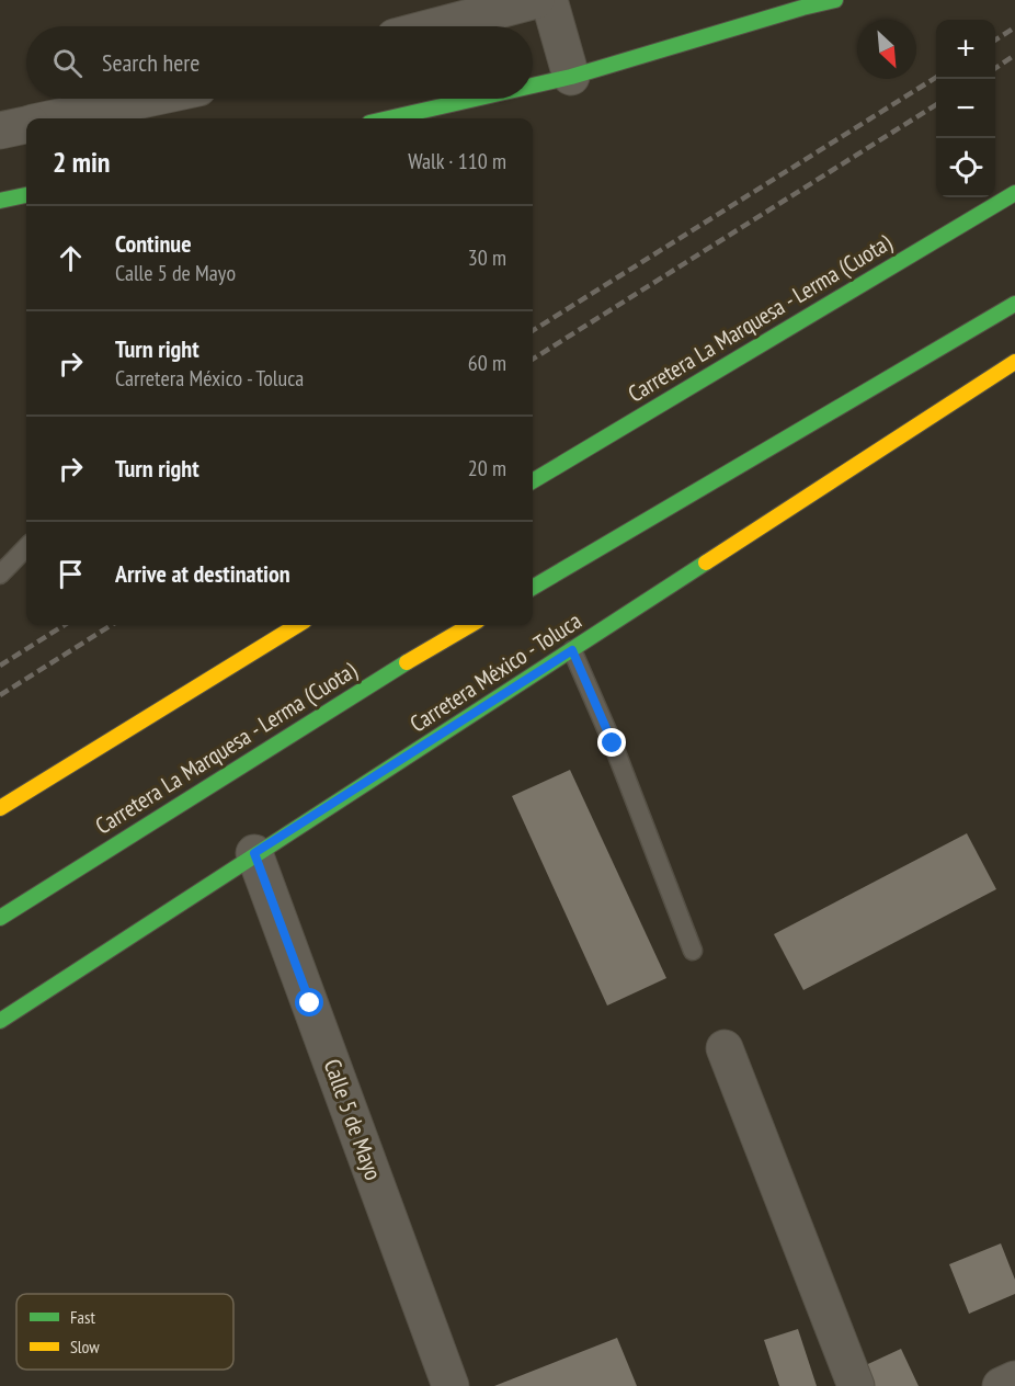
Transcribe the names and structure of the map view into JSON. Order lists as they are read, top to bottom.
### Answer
{
  "streets": {
    "main road": ["Carretera La Marquesa - Lerma (Cuota)", "Carretera México - Toluca"],
    "street": ["Calle 5 de Mayo"]
  },
  "crossings": [
    ["Carretera México - Toluca", "Calle 5 de Mayo"]
  ],
  "legend": ["Fast", "Slow"],
  "north": "bottom right",
  "page": {
    "map_buttons": ["+", "−"],
    "search": "Search here",
    "heading": ["2 min", "Walk · 110 m"],
    "list": [
      ["Continue", "Calle 5 de Mayo", "30 m"],
      ["Turn right", "Carretera México - Toluca", "60 m"],
      ["Turn right", "20 m"],
      "Arrive at destination"
    ]
  }
}
